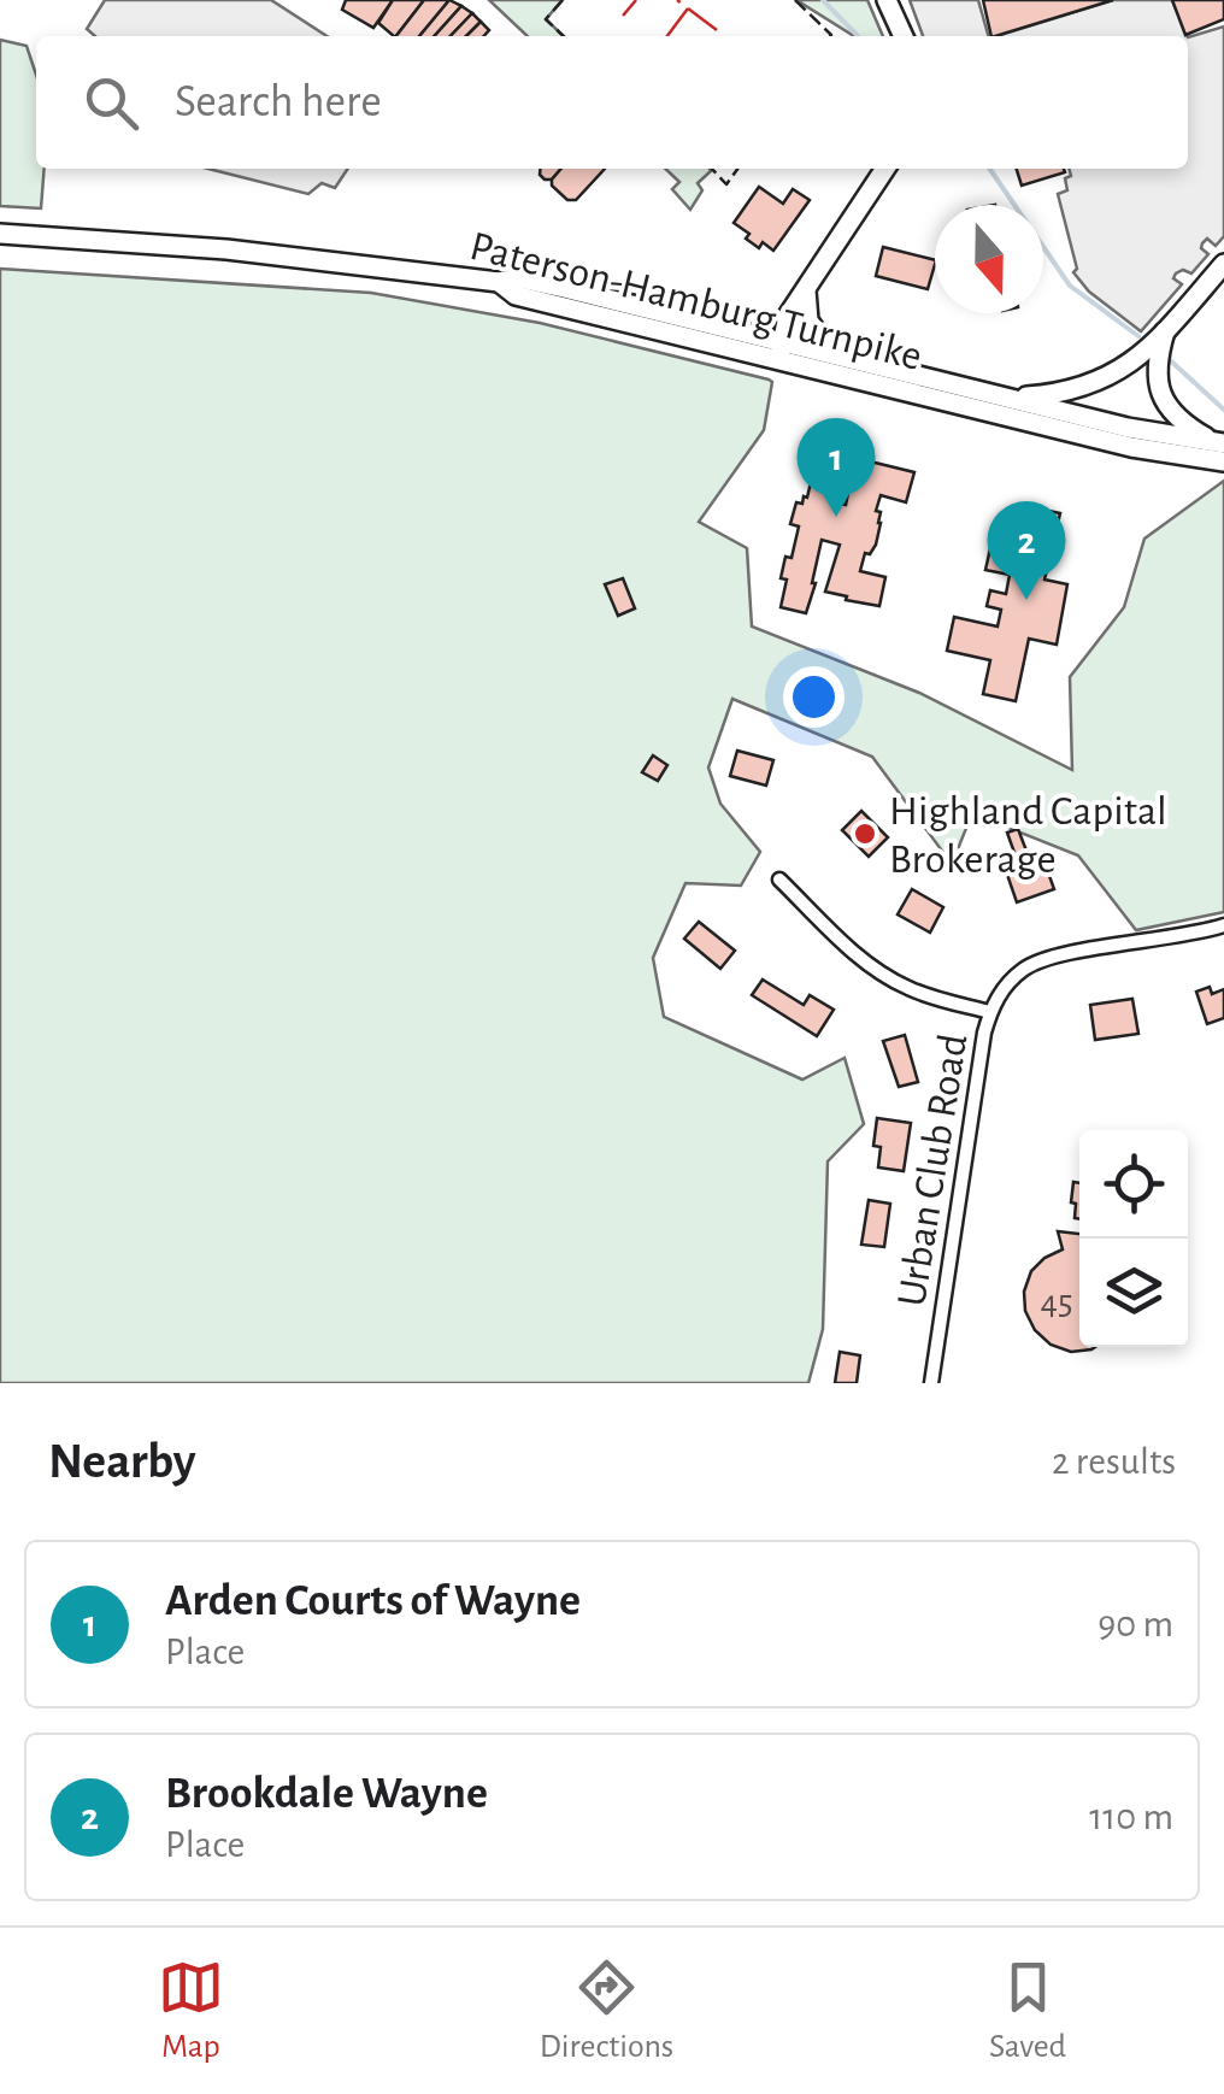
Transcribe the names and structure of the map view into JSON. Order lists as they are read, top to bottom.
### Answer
{
  "streets": {
    "main road": ["Paterson-Hamburg Turnpike"],
    "street": ["Urban Club Road"]
  },
  "places": ["Highland Capital Brokerage"],
  "house_numbers": ["45"],
  "north": "bottom",
  "page": {
    "search": "Search here",
    "pins": ["1", "2"],
    "heading": ["Nearby", "2 results"],
    "list": [
      {
        "mark": "1",
        "name": "Arden Courts of Wayne",
        "note": "Place",
        "value": "90 m"
      },
      {
        "mark": "2",
        "name": "Brookdale Wayne",
        "note": "Place",
        "value": "110 m"
      }
    ],
    "nav": ["Map", "Directions", "Saved"]
  }
}
